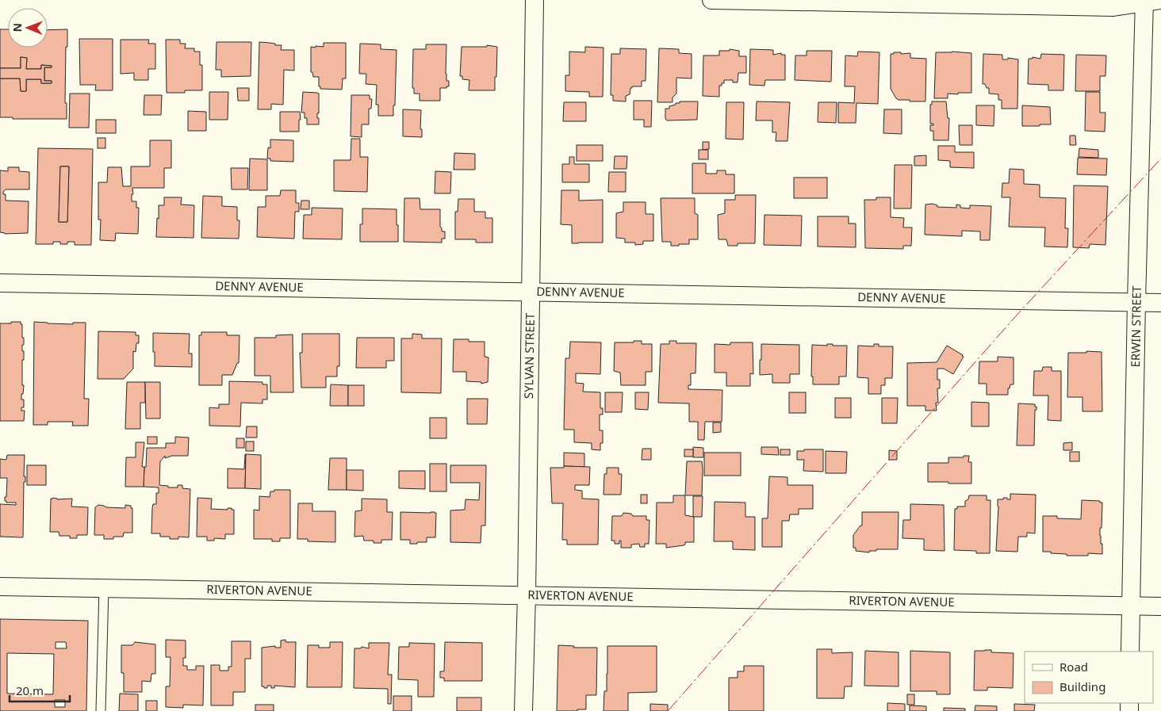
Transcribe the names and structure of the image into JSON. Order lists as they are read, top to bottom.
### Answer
{
  "streets": {
    "street": [
      "DENNY AVENUE",
      "ERWIN STREET",
      "SYLVAN STREET",
      "RIVERTON AVENUE"
    ]
  },
  "crossings": [
    ["DENNY AVENUE", "ERWIN STREET"],
    ["DENNY AVENUE", "SYLVAN STREET"],
    ["ERWIN STREET", "RIVERTON AVENUE"],
    ["SYLVAN STREET", "RIVERTON AVENUE"]
  ],
  "legend": ["Road", "Building"],
  "scale_bar": "20 m",
  "north": "left"
}
